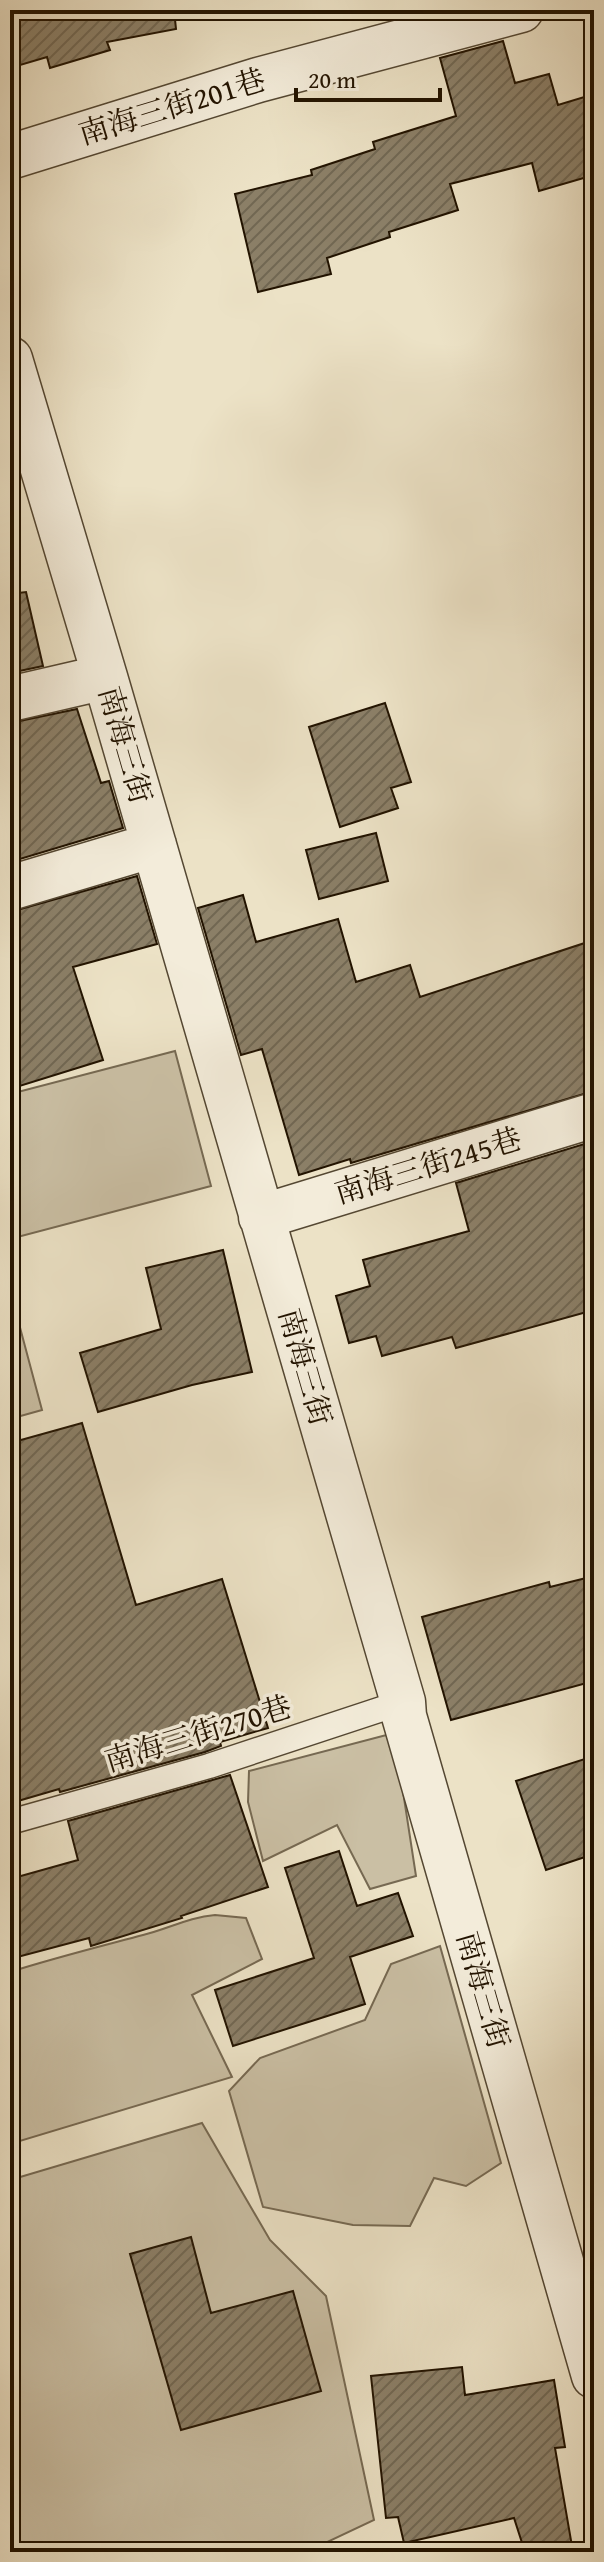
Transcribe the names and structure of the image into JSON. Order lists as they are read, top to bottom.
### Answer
{
  "streets": {
    "street": ["南海三街201巷", "南海三街", "南海三街245巷"],
    "lane": ["南海三街270巷"]
  },
  "crossings": [
    ["南海三街", "南海三街245巷"],
    ["南海三街", "南海三街270巷"]
  ],
  "scale_bar": "20 m"
}
